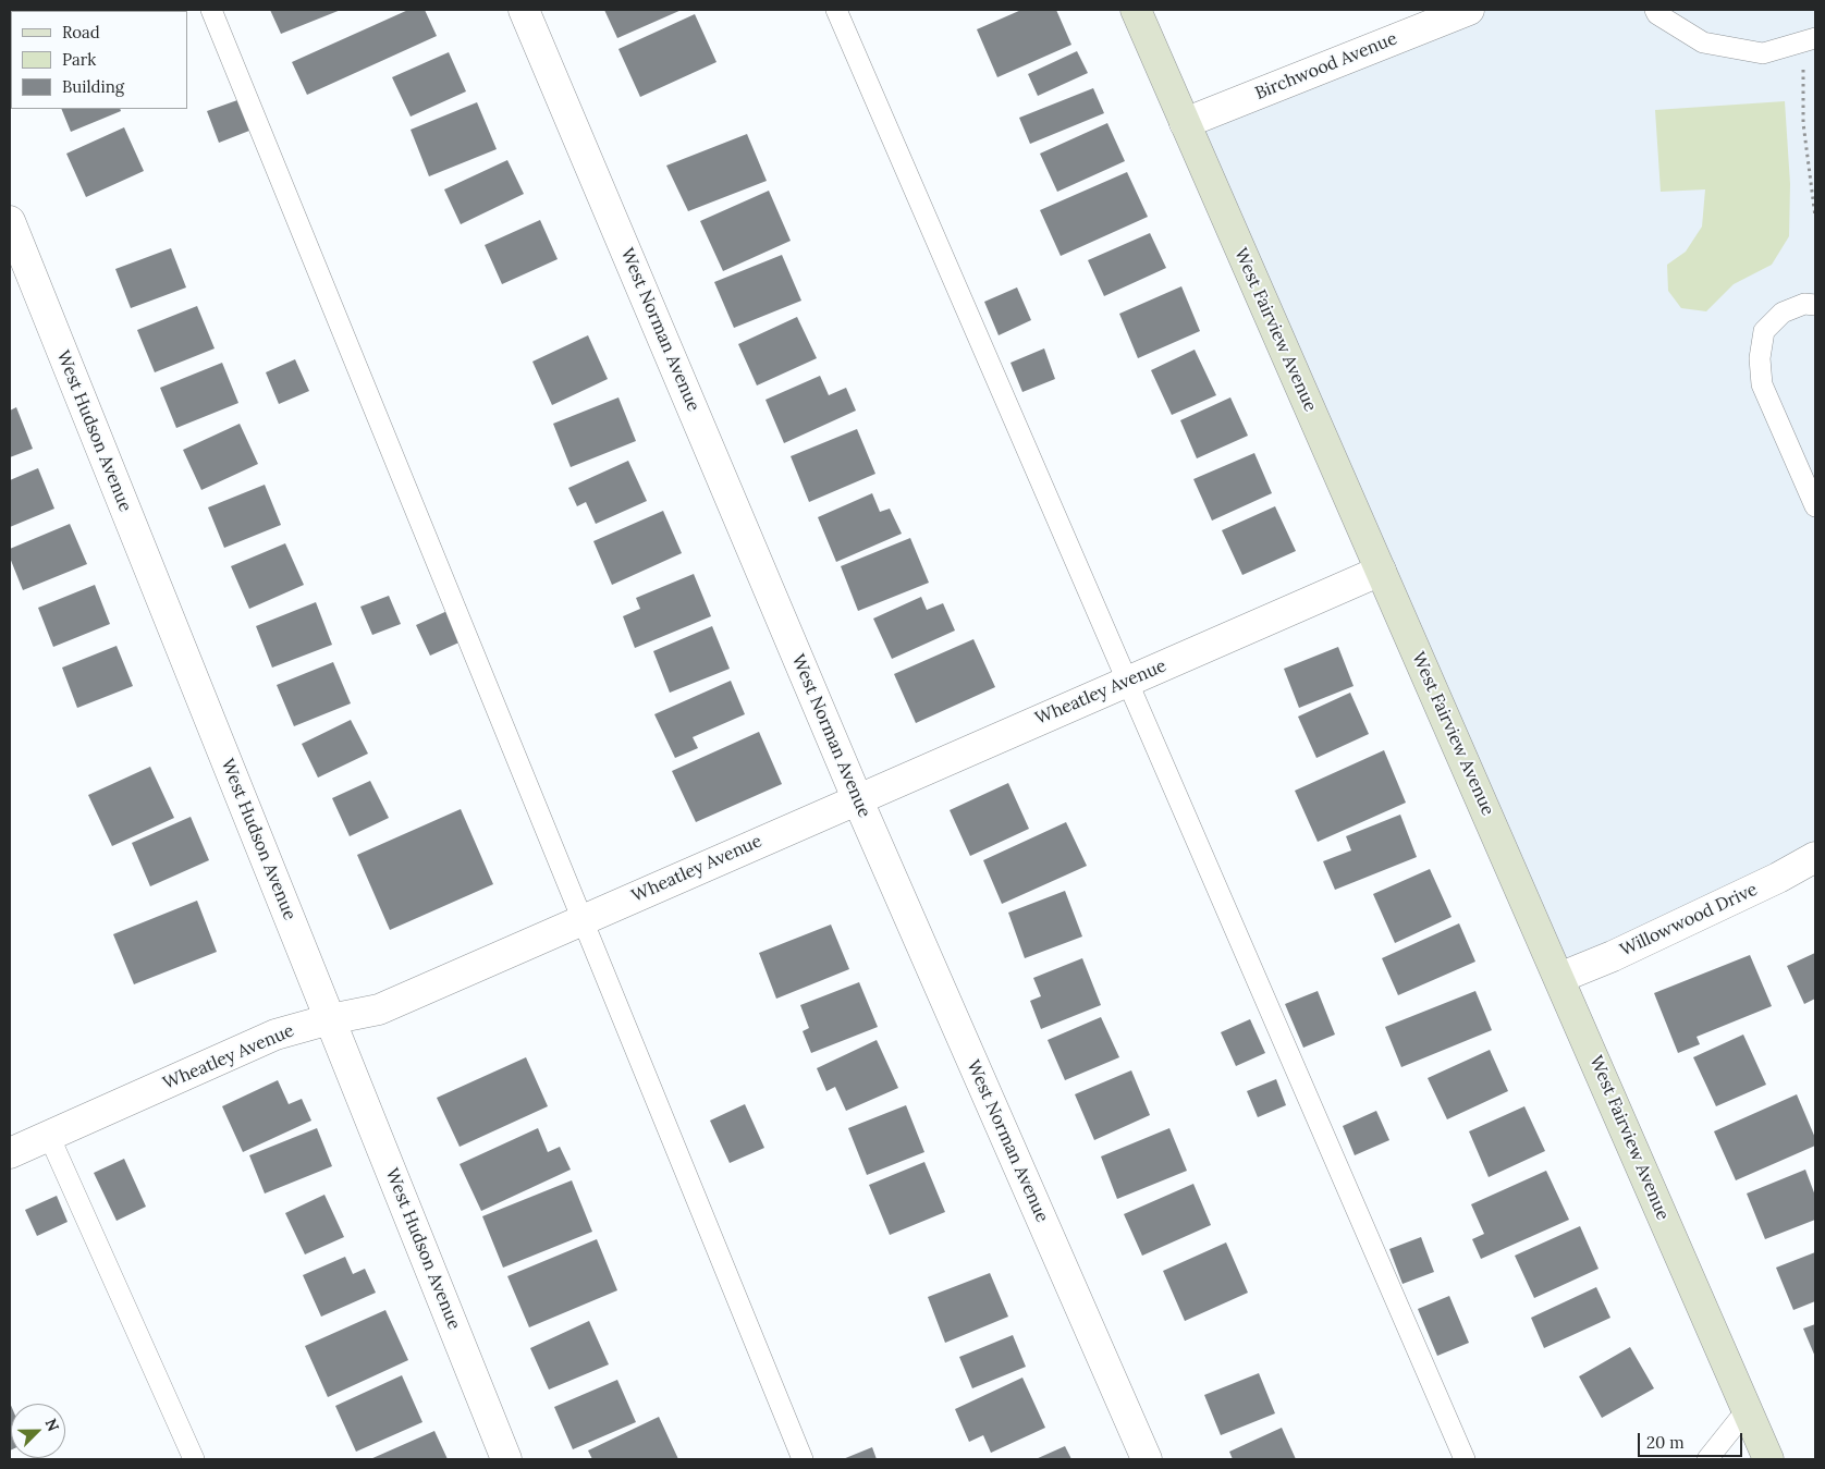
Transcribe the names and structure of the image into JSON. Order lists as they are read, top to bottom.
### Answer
{
  "streets": {
    "street": [
      "Birchwood Avenue",
      "West Norman Avenue",
      "West Fairview Avenue",
      "West Hudson Avenue",
      "Wheatley Avenue",
      "Willowwood Drive"
    ]
  },
  "crossings": [
    ["Birchwood Avenue", "West Fairview Avenue"],
    ["West Norman Avenue", "Wheatley Avenue"],
    ["West Fairview Avenue", "Wheatley Avenue"],
    ["West Fairview Avenue", "Willowwood Drive"],
    ["West Hudson Avenue", "Wheatley Avenue"]
  ],
  "legend": ["Road", "Park", "Building"],
  "scale_bar": "20 m",
  "north": "top right"
}
